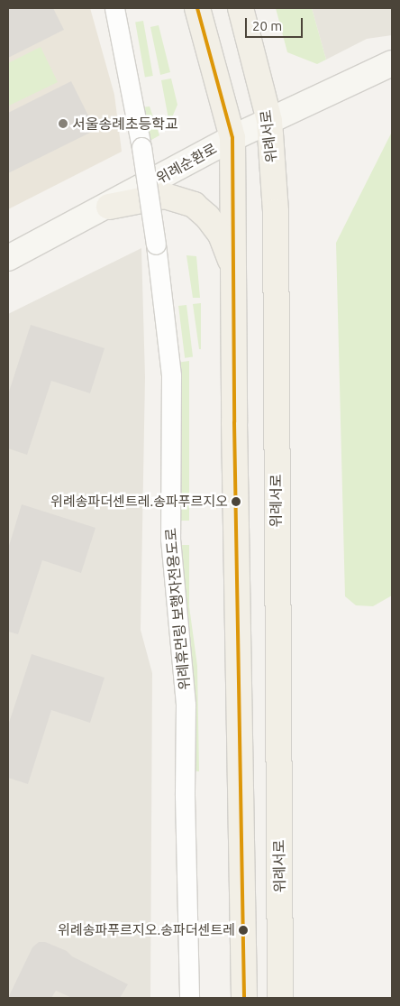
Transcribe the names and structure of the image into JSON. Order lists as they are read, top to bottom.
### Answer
{
  "streets": {
    "main road": ["위례서로"],
    "street": ["위례순환로", "위례휴먼링 보행자전용도로"]
  },
  "crossings": [
    ["위례서로", "위례순환로"]
  ],
  "places": ["서울송례초등학교", "위례송파더센트레.송파푸르지오", "위례송파푸르지오.송파더센트레"],
  "scale_bar": "20 m"
}
